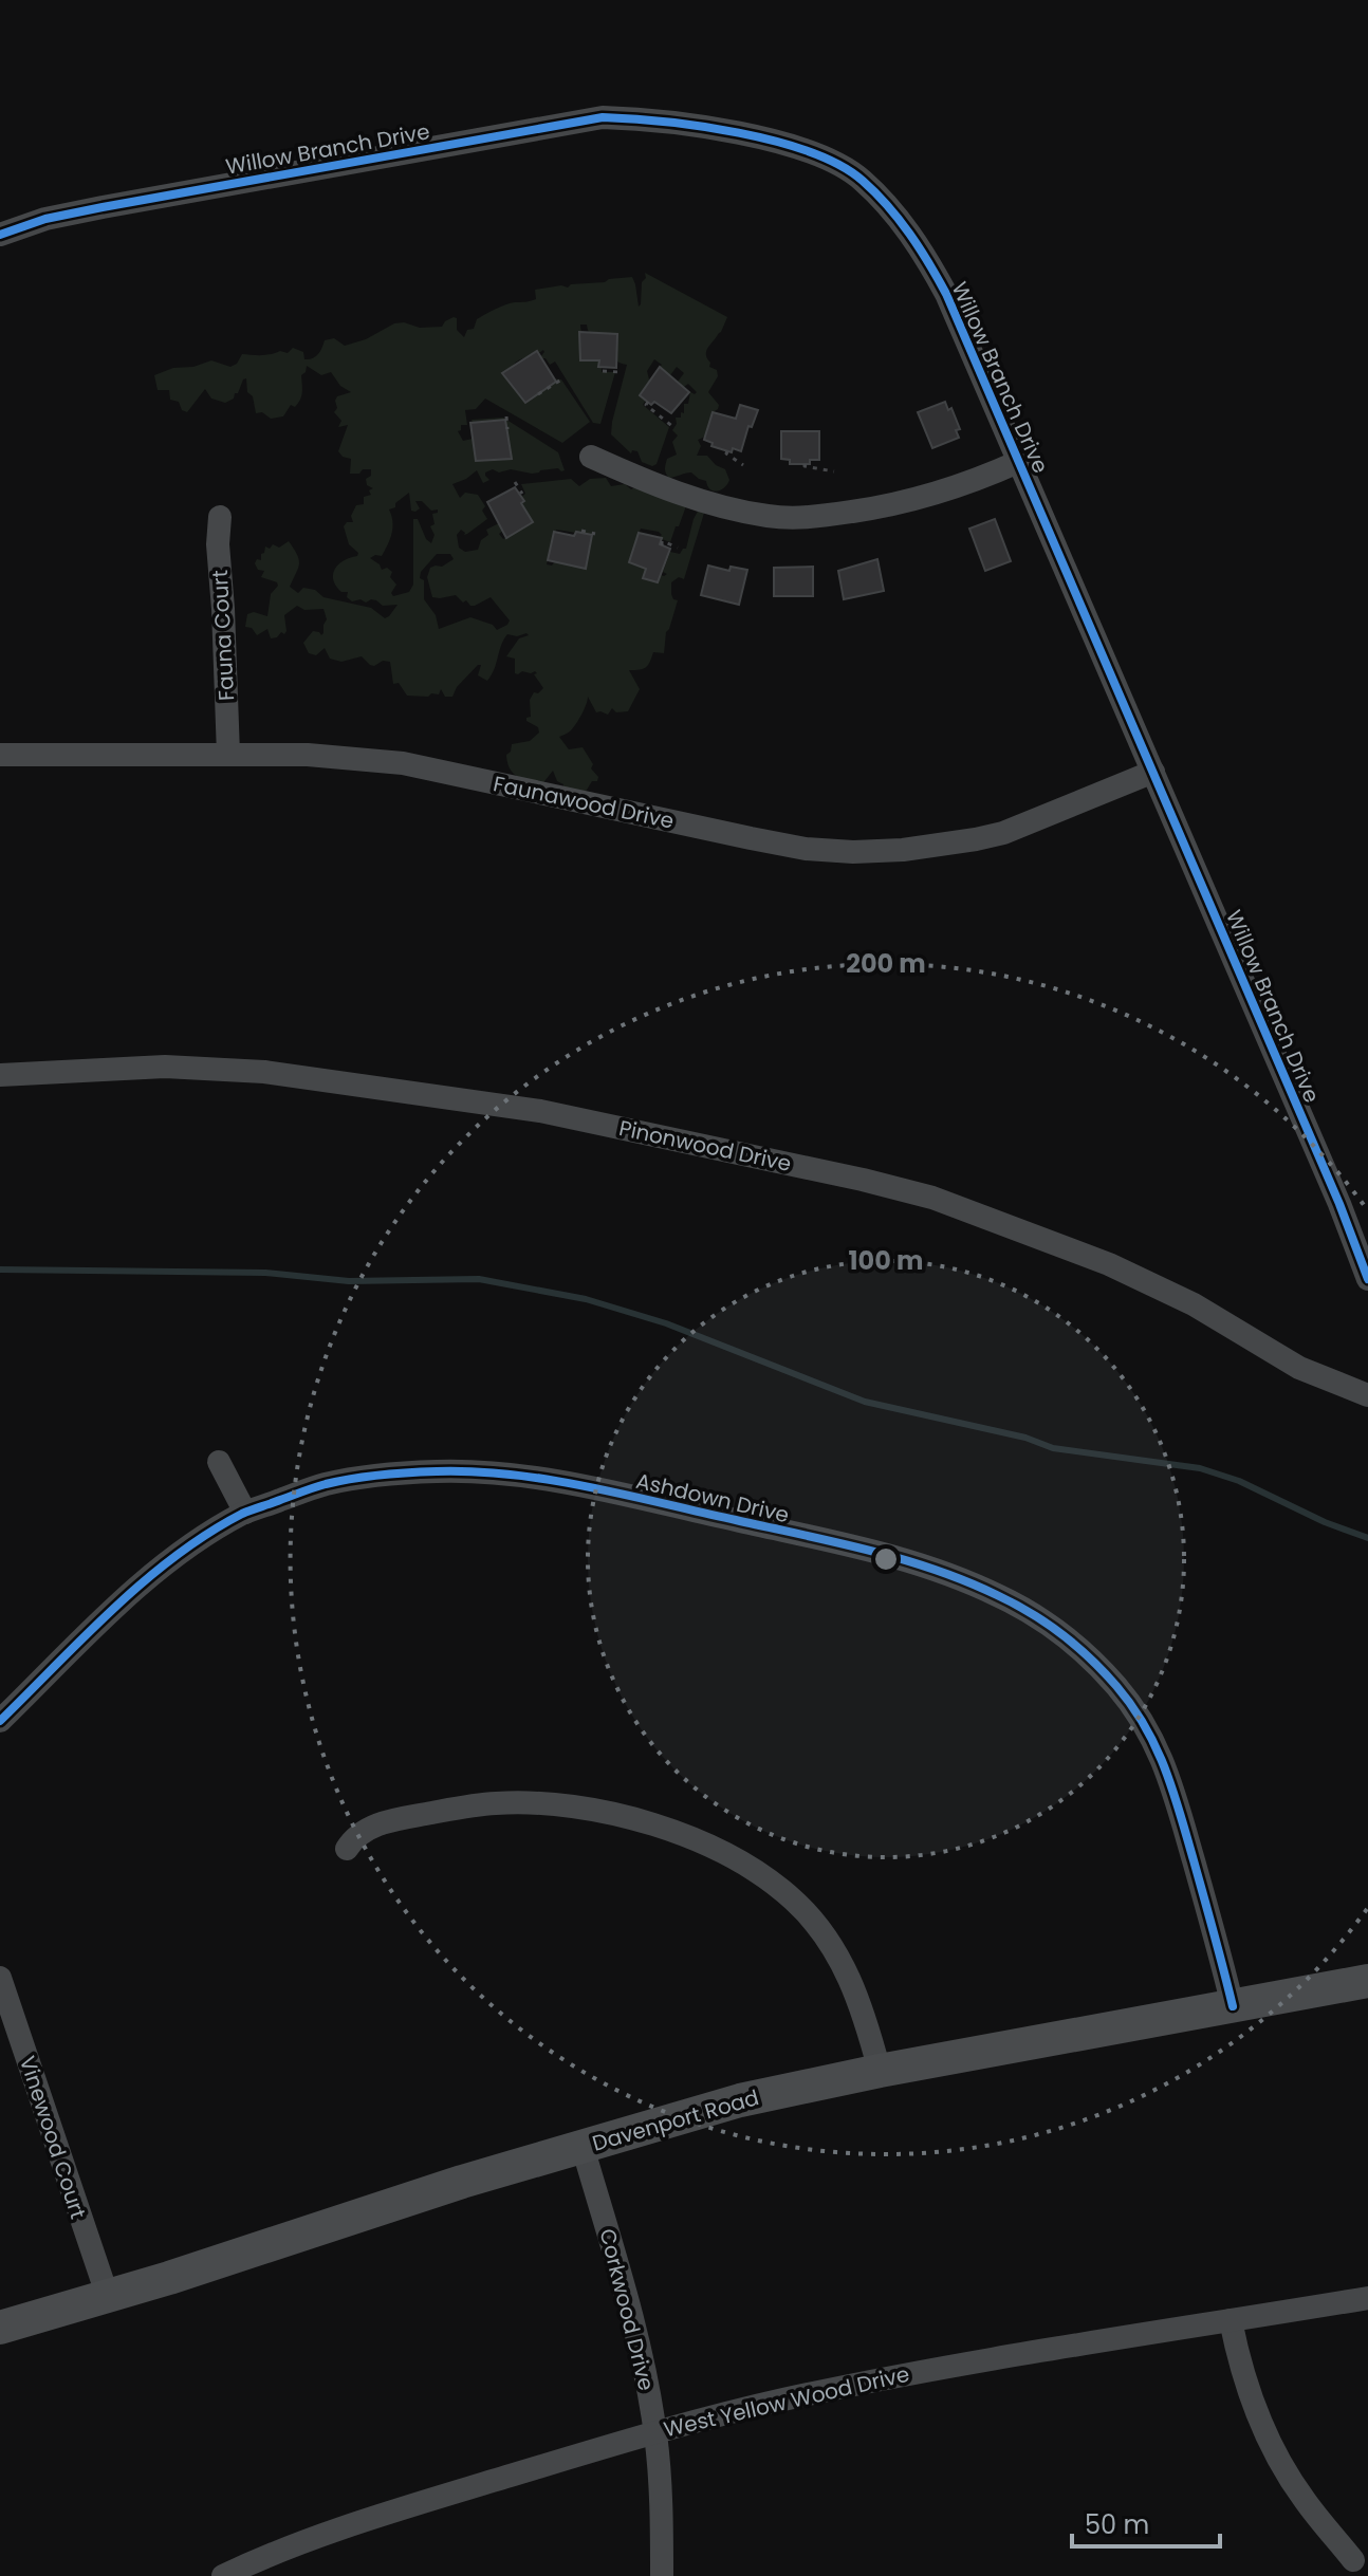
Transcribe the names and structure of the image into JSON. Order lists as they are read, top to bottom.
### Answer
{
  "streets": {
    "street": [
      "Willow Branch Drive",
      "Fauna Court",
      "Faunawood Drive",
      "Pinonwood Drive",
      "Ashdown Drive",
      "Davenport Road",
      "Vinewood Court",
      "Corkwood Drive",
      "West Yellow Wood Drive"
    ]
  },
  "crossings": [
    ["Willow Branch Drive", "Faunawood Drive"],
    ["Fauna Court", "Faunawood Drive"],
    ["Ashdown Drive", "Davenport Road"],
    ["Davenport Road", "Vinewood Court"],
    ["Davenport Road", "Corkwood Drive"],
    ["Corkwood Drive", "West Yellow Wood Drive"]
  ],
  "scale_bar": "50 m",
  "rings": ["200 m", "100 m"]
}
